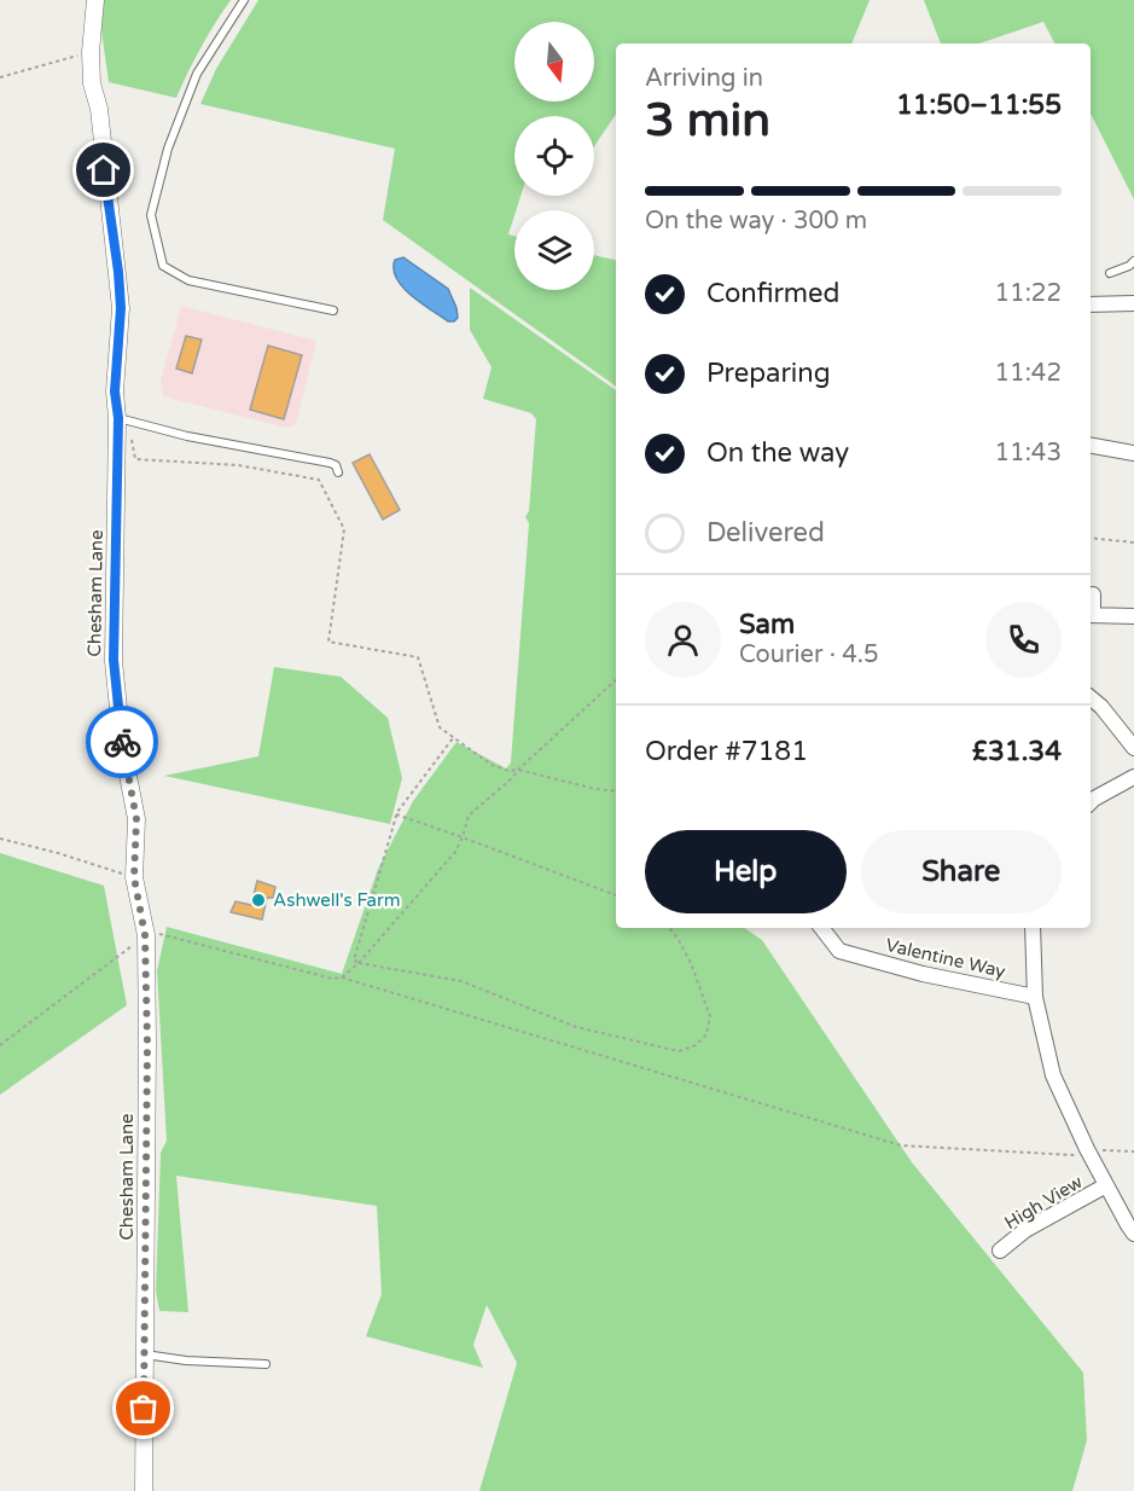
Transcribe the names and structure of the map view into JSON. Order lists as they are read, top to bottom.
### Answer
{
  "streets": {
    "street": ["Chesham Lane", "Valentine Way", "High View"]
  },
  "places": ["Ashwell's Farm"],
  "north": "bottom",
  "page": {
    "heading": ["3 min", "Arriving in", "11:50–11:55"],
    "panel": [
      "Sam",
      "Courier · 4.5",
      "Order #7181",
      "£31.34"
    ],
    "bar": "On the way · 300 m",
    "list": [
      ["Confirmed", "11:22"],
      ["Preparing", "11:42"],
      ["On the way", "11:43"],
      "Delivered"
    ],
    "buttons": ["Help", "Share"]
  }
}
